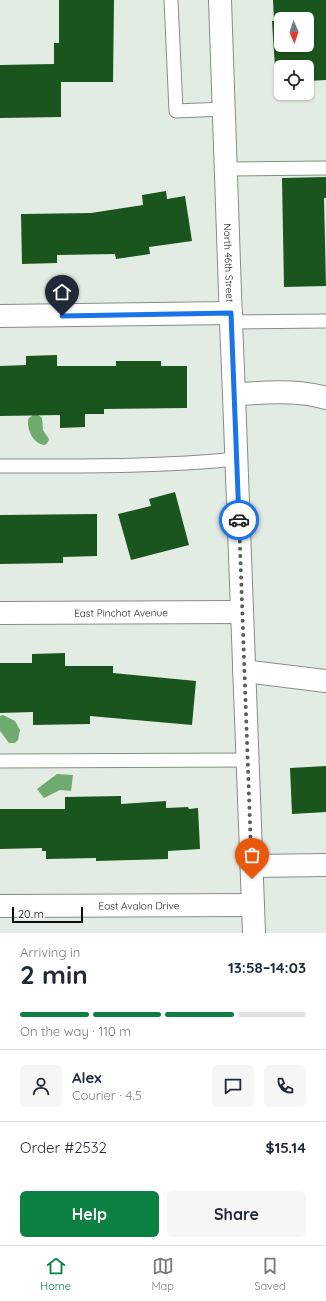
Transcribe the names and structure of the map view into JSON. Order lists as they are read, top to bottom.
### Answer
{
  "streets": {
    "street": ["North 46th Street", "East Pinchot Avenue", "East Avalon Drive"]
  },
  "crossings": [
    ["North 46th Street", "East Pinchot Avenue"],
    ["North 46th Street", "East Avalon Drive"]
  ],
  "scale_bar": "20 m",
  "north": "bottom",
  "page": {
    "scale": "20 m",
    "heading": ["2 min", "Arriving in", "13:58–14:03"],
    "panel": [
      "Alex",
      "Courier · 4.5",
      "Order #2532",
      "$15.14"
    ],
    "bar": "On the way · 110 m",
    "buttons": ["Help", "Share"],
    "tabs": ["Home", "Map", "Saved"]
  }
}
